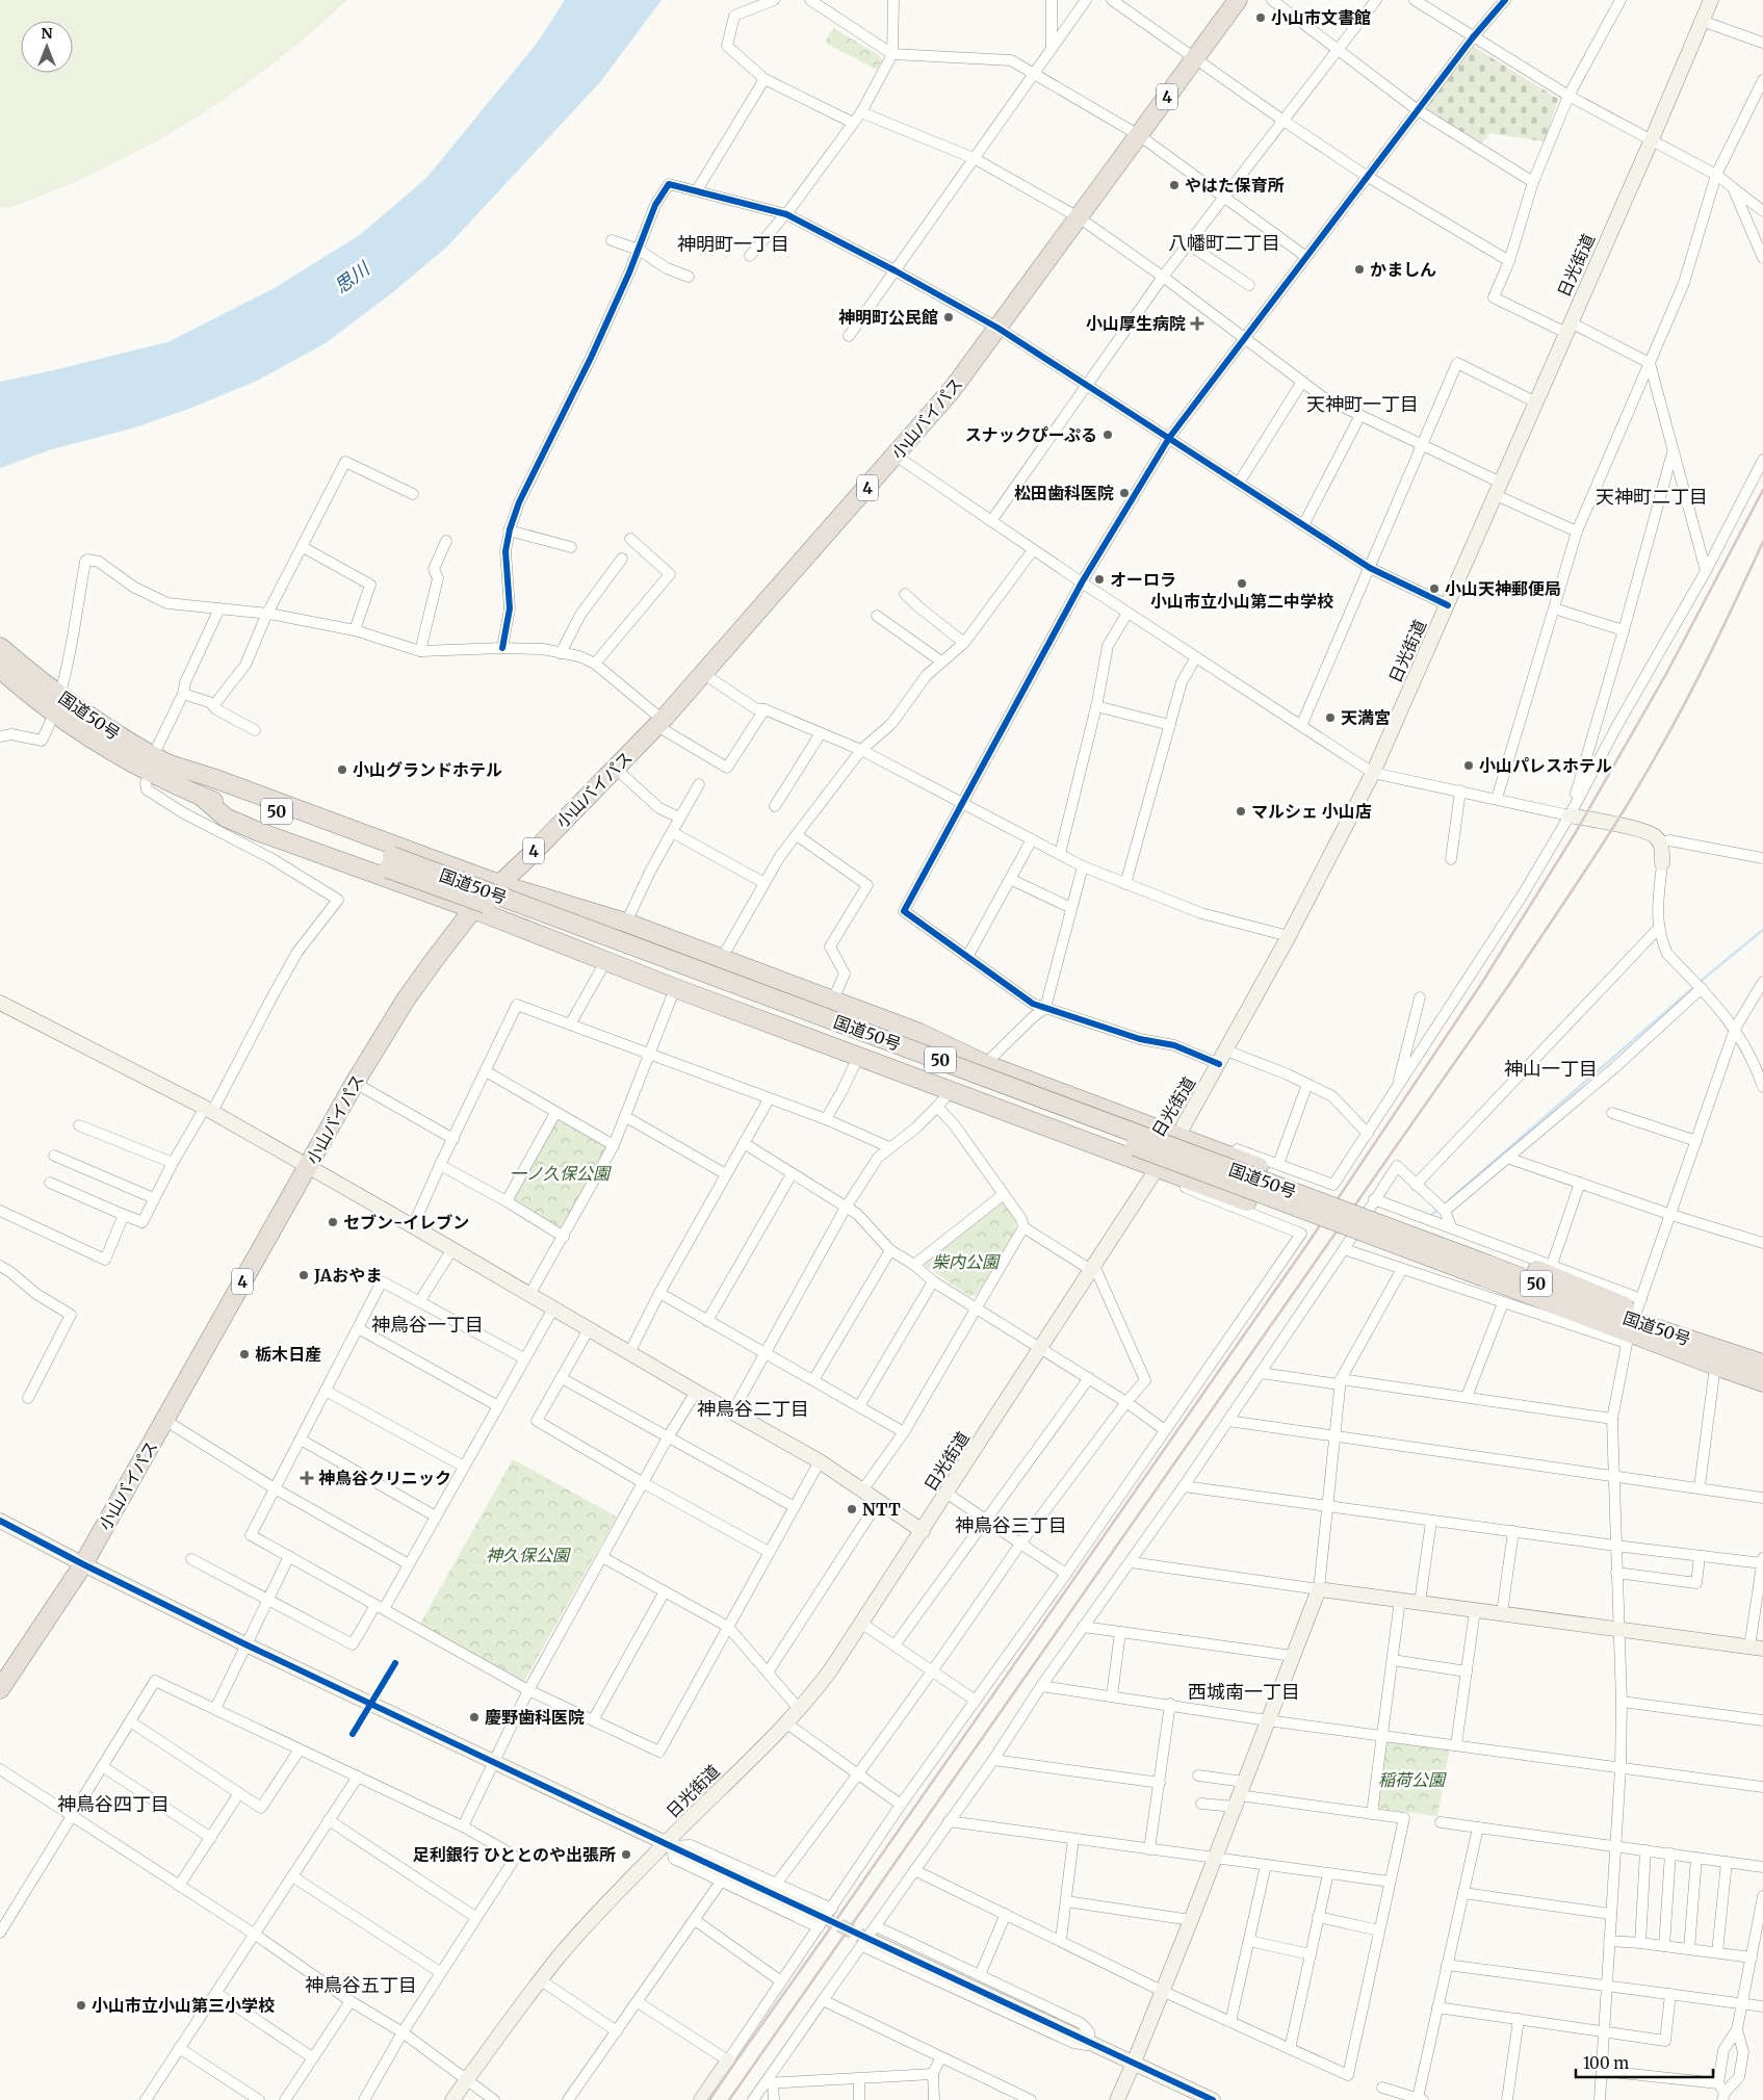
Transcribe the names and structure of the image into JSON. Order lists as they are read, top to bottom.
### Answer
{
  "streets": {
    "highway": [
      "4",
      "小山バイパス",
      "国道50号",
      "50"
    ],
    "street": ["日光街道"]
  },
  "districts": [
    "八幡町二丁目",
    "神明町一丁目",
    "天神町一丁目",
    "天神町二丁目",
    "神山一丁目",
    "神鳥谷一丁目",
    "神鳥谷二丁目",
    "神鳥谷三丁目",
    "西城南一丁目",
    "神鳥谷四丁目",
    "神鳥谷五丁目"
  ],
  "water": ["思川"],
  "parks": [
    "一ノ久保公園",
    "柴内公園",
    "神久保公園",
    "稲荷公園"
  ],
  "places": {
    "other": [
      "小山市文書館",
      "やはた保育所",
      "かましん",
      "神明町公民館",
      "スナックぴーぷる",
      "松田歯科医院",
      "オーロラ",
      "小山市立小山第二中学校",
      "小山天神郵便局",
      "天満宮",
      "小山パレスホテル",
      "小山グランドホテル",
      "マルシェ 小山店",
      "セブン-イレブン",
      "JAおやま",
      "栃木日産",
      "NTT",
      "慶野歯科医院",
      "足利銀行 ひととのや出張所",
      "小山市立小山第三小学校"
    ],
    "health": ["小山厚生病院", "神鳥谷クリニック"]
  },
  "scale_bar": "100 m",
  "north": "top"
}
